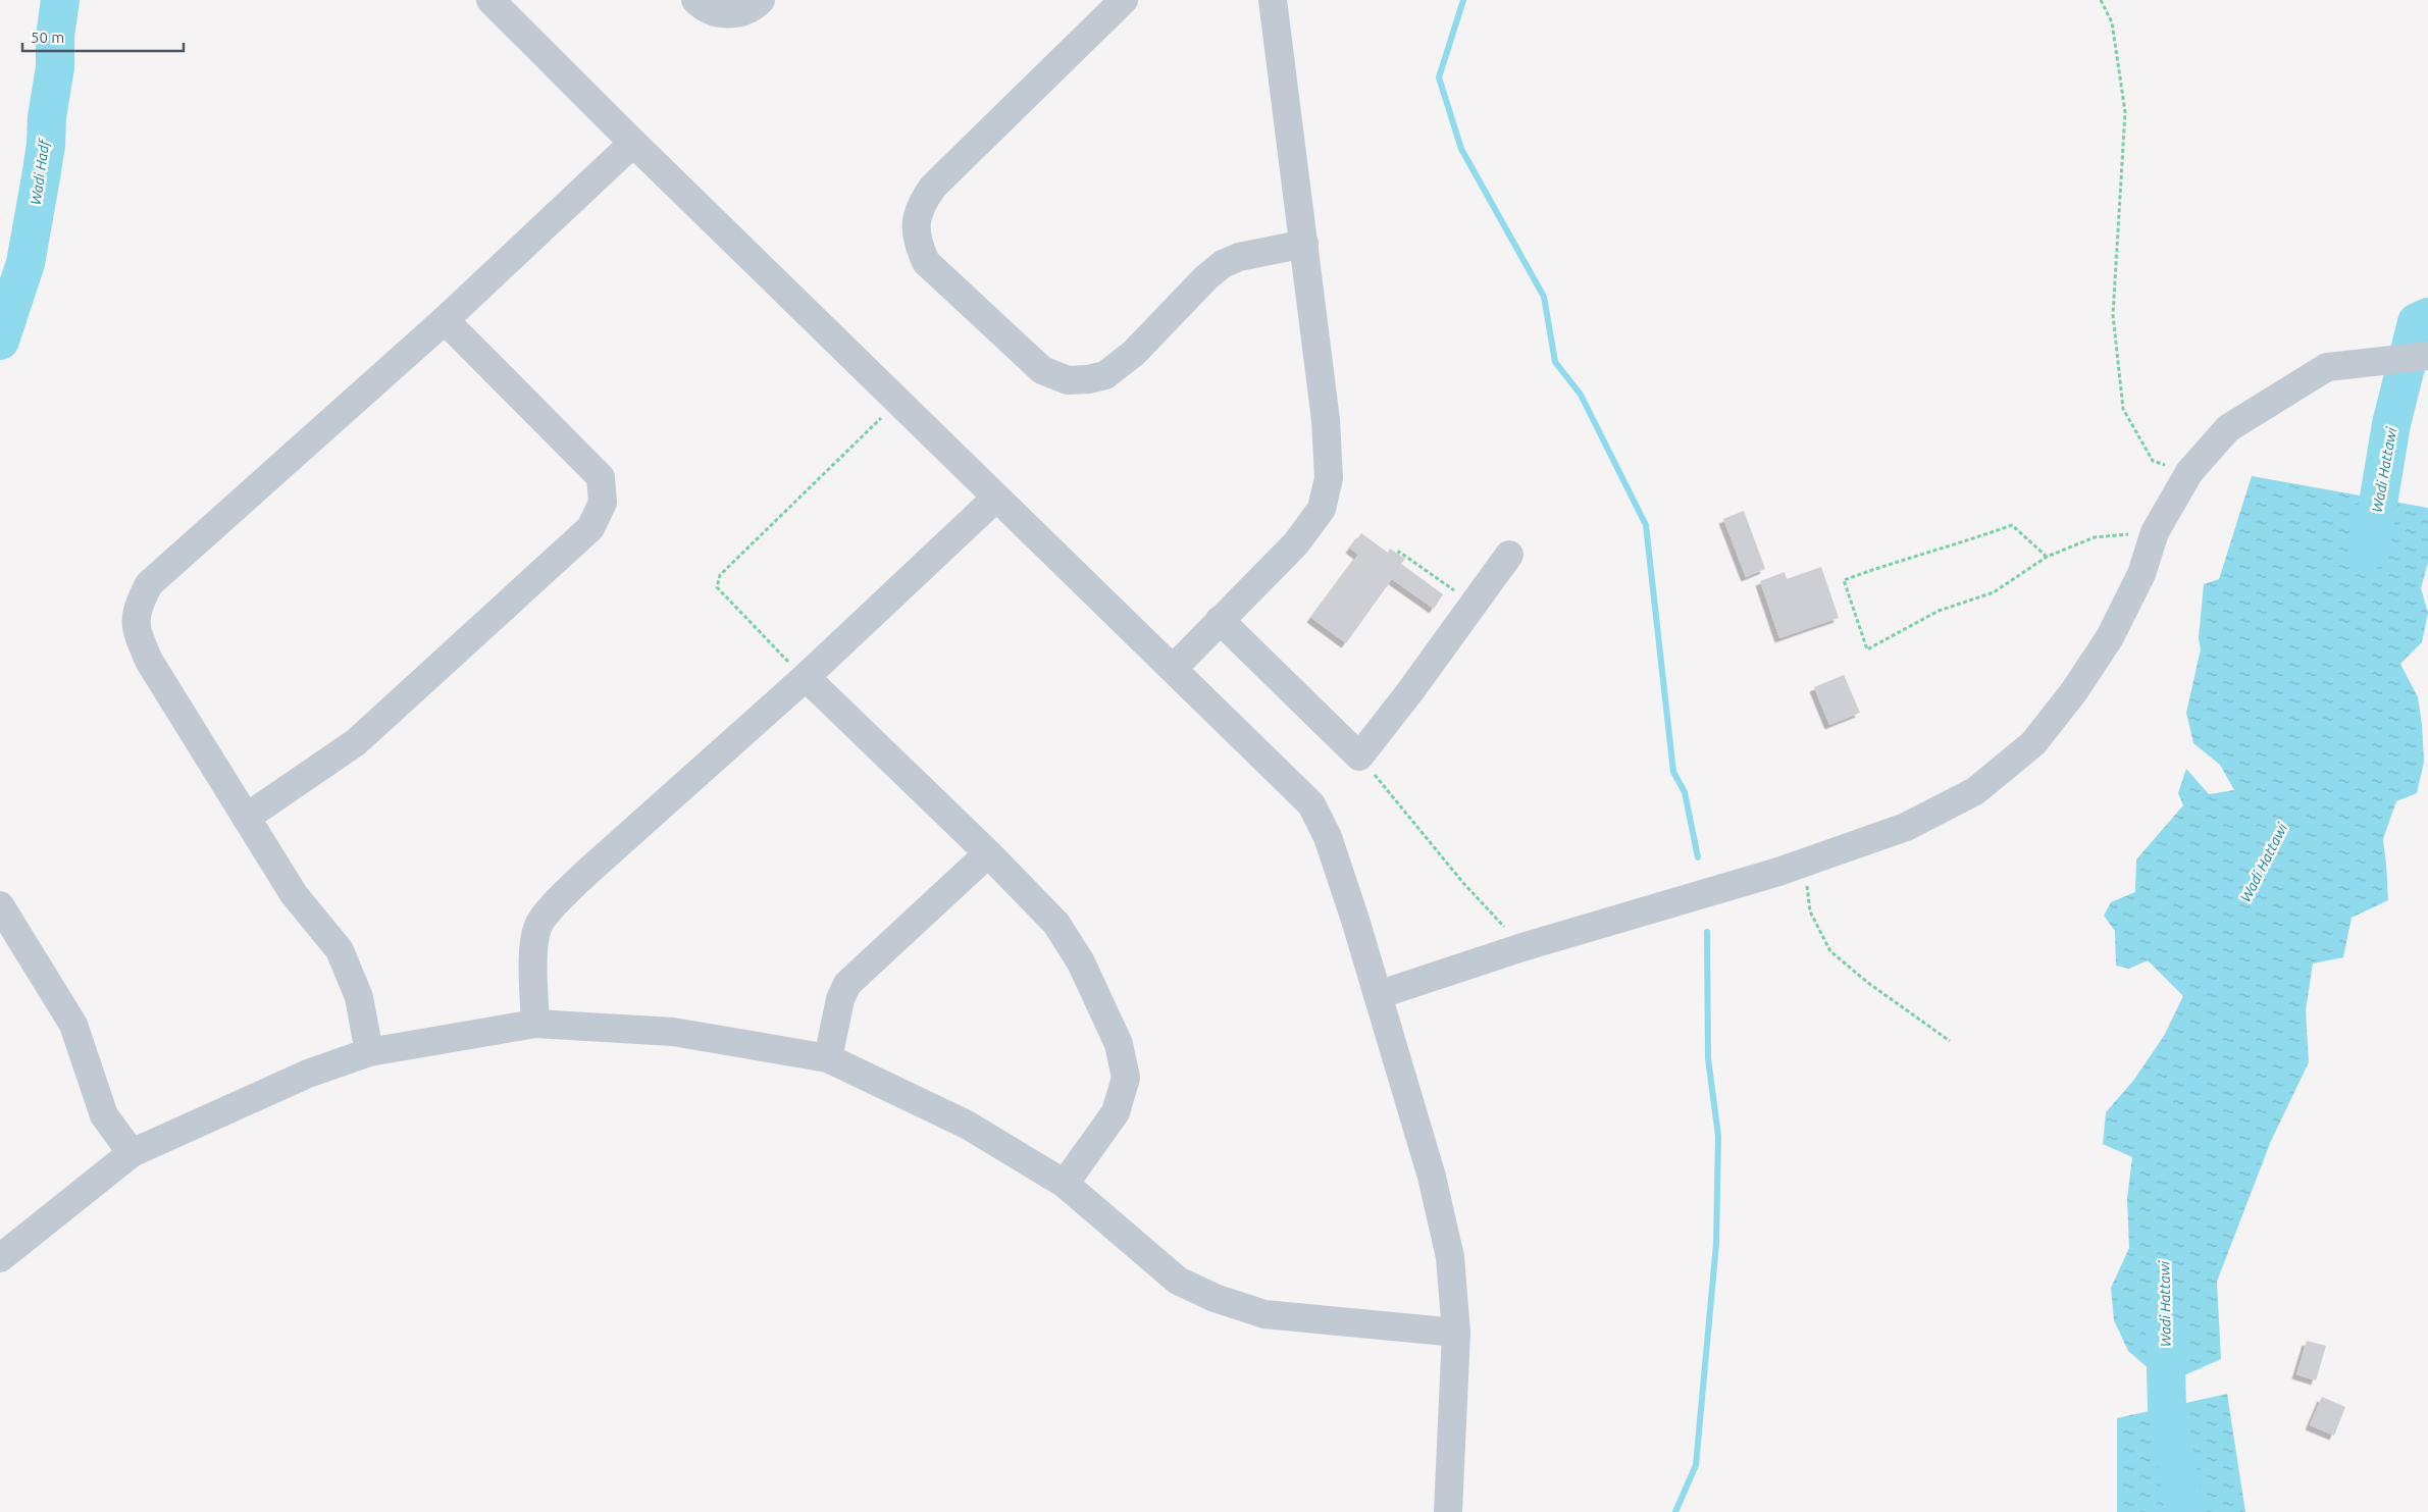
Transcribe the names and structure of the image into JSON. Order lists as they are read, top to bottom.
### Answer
{
  "water": ["Wadi Hadf", "Wadi Hattawi"],
  "scale_bar": "50 m"
}
